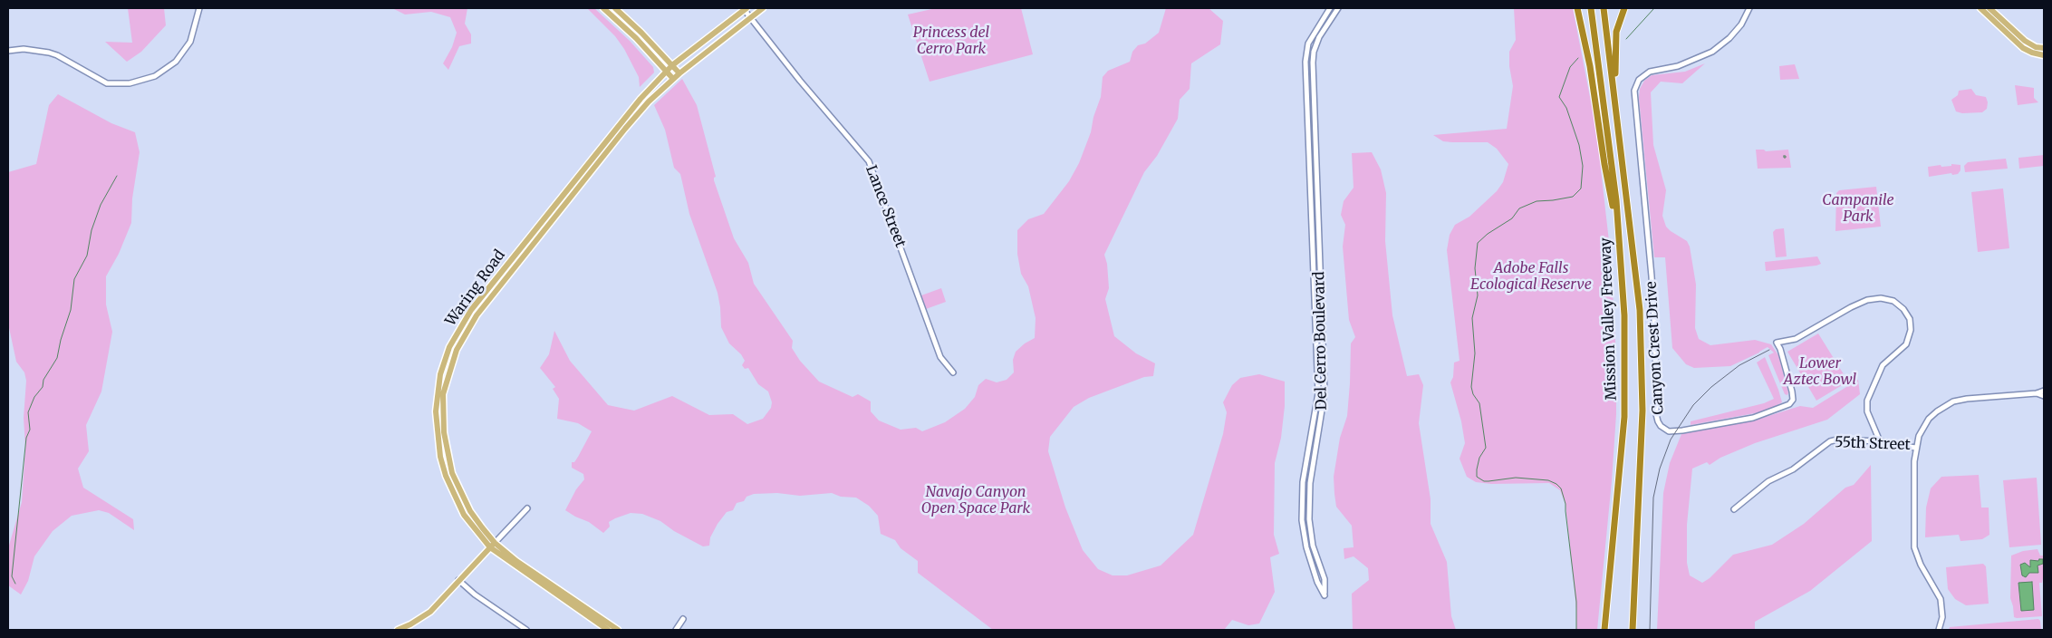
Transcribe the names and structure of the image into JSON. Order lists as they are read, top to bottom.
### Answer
{
  "streets": {
    "highway": ["Mission Valley Freeway"],
    "main road": ["Waring Road"],
    "street": [
      "Lance Street",
      "Del Cerro Boulevard",
      "Canyon Crest Drive",
      "55th Street"
    ]
  },
  "crossings": [
    ["Lance Street", "Waring Road"],
    ["Canyon Crest Drive", "55th Street"]
  ],
  "parks": [
    "Princess del Cerro Park",
    "Campanile Park",
    "Adobe Falls Ecological Reserve",
    "Lower Aztec Bowl",
    "Navajo Canyon Open Space Park"
  ]
}
